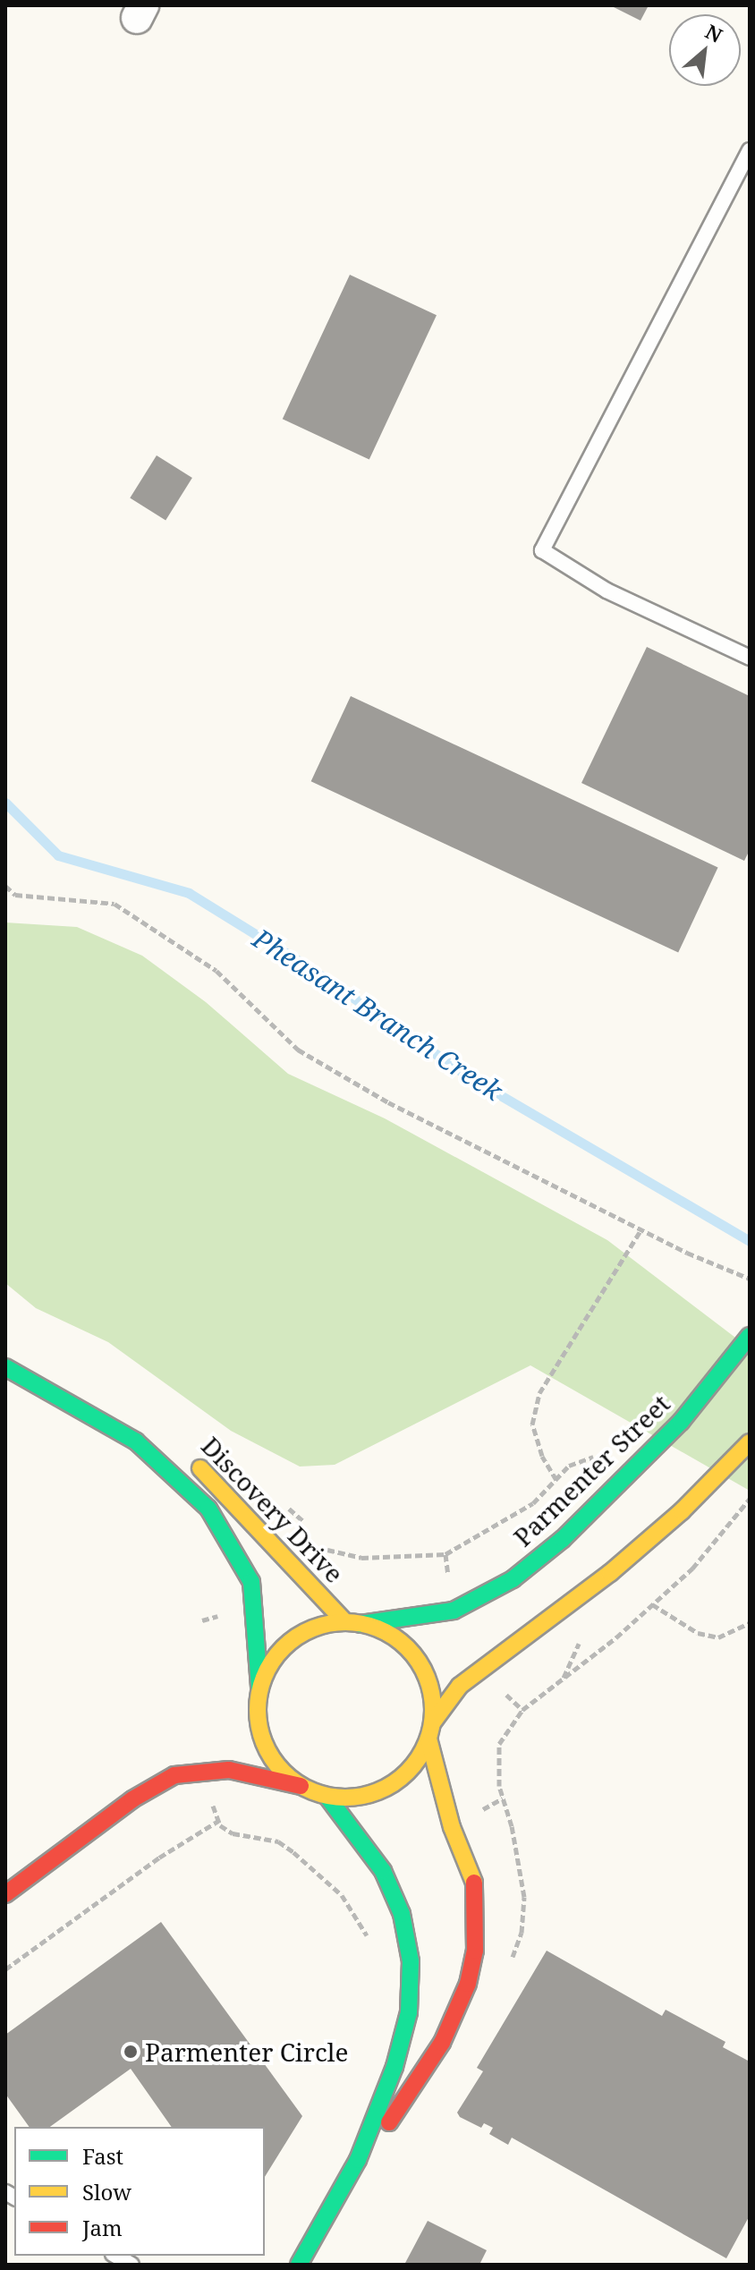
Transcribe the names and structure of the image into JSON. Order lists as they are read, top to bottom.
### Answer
{
  "streets": {
    "main road": ["Parmenter Street", "Discovery Drive"]
  },
  "crossings": [
    ["Parmenter Street", "Discovery Drive"]
  ],
  "water": ["Pheasant Branch Creek"],
  "places": ["Parmenter Circle"],
  "legend": ["Fast", "Slow", "Jam"],
  "north": "top right"
}
